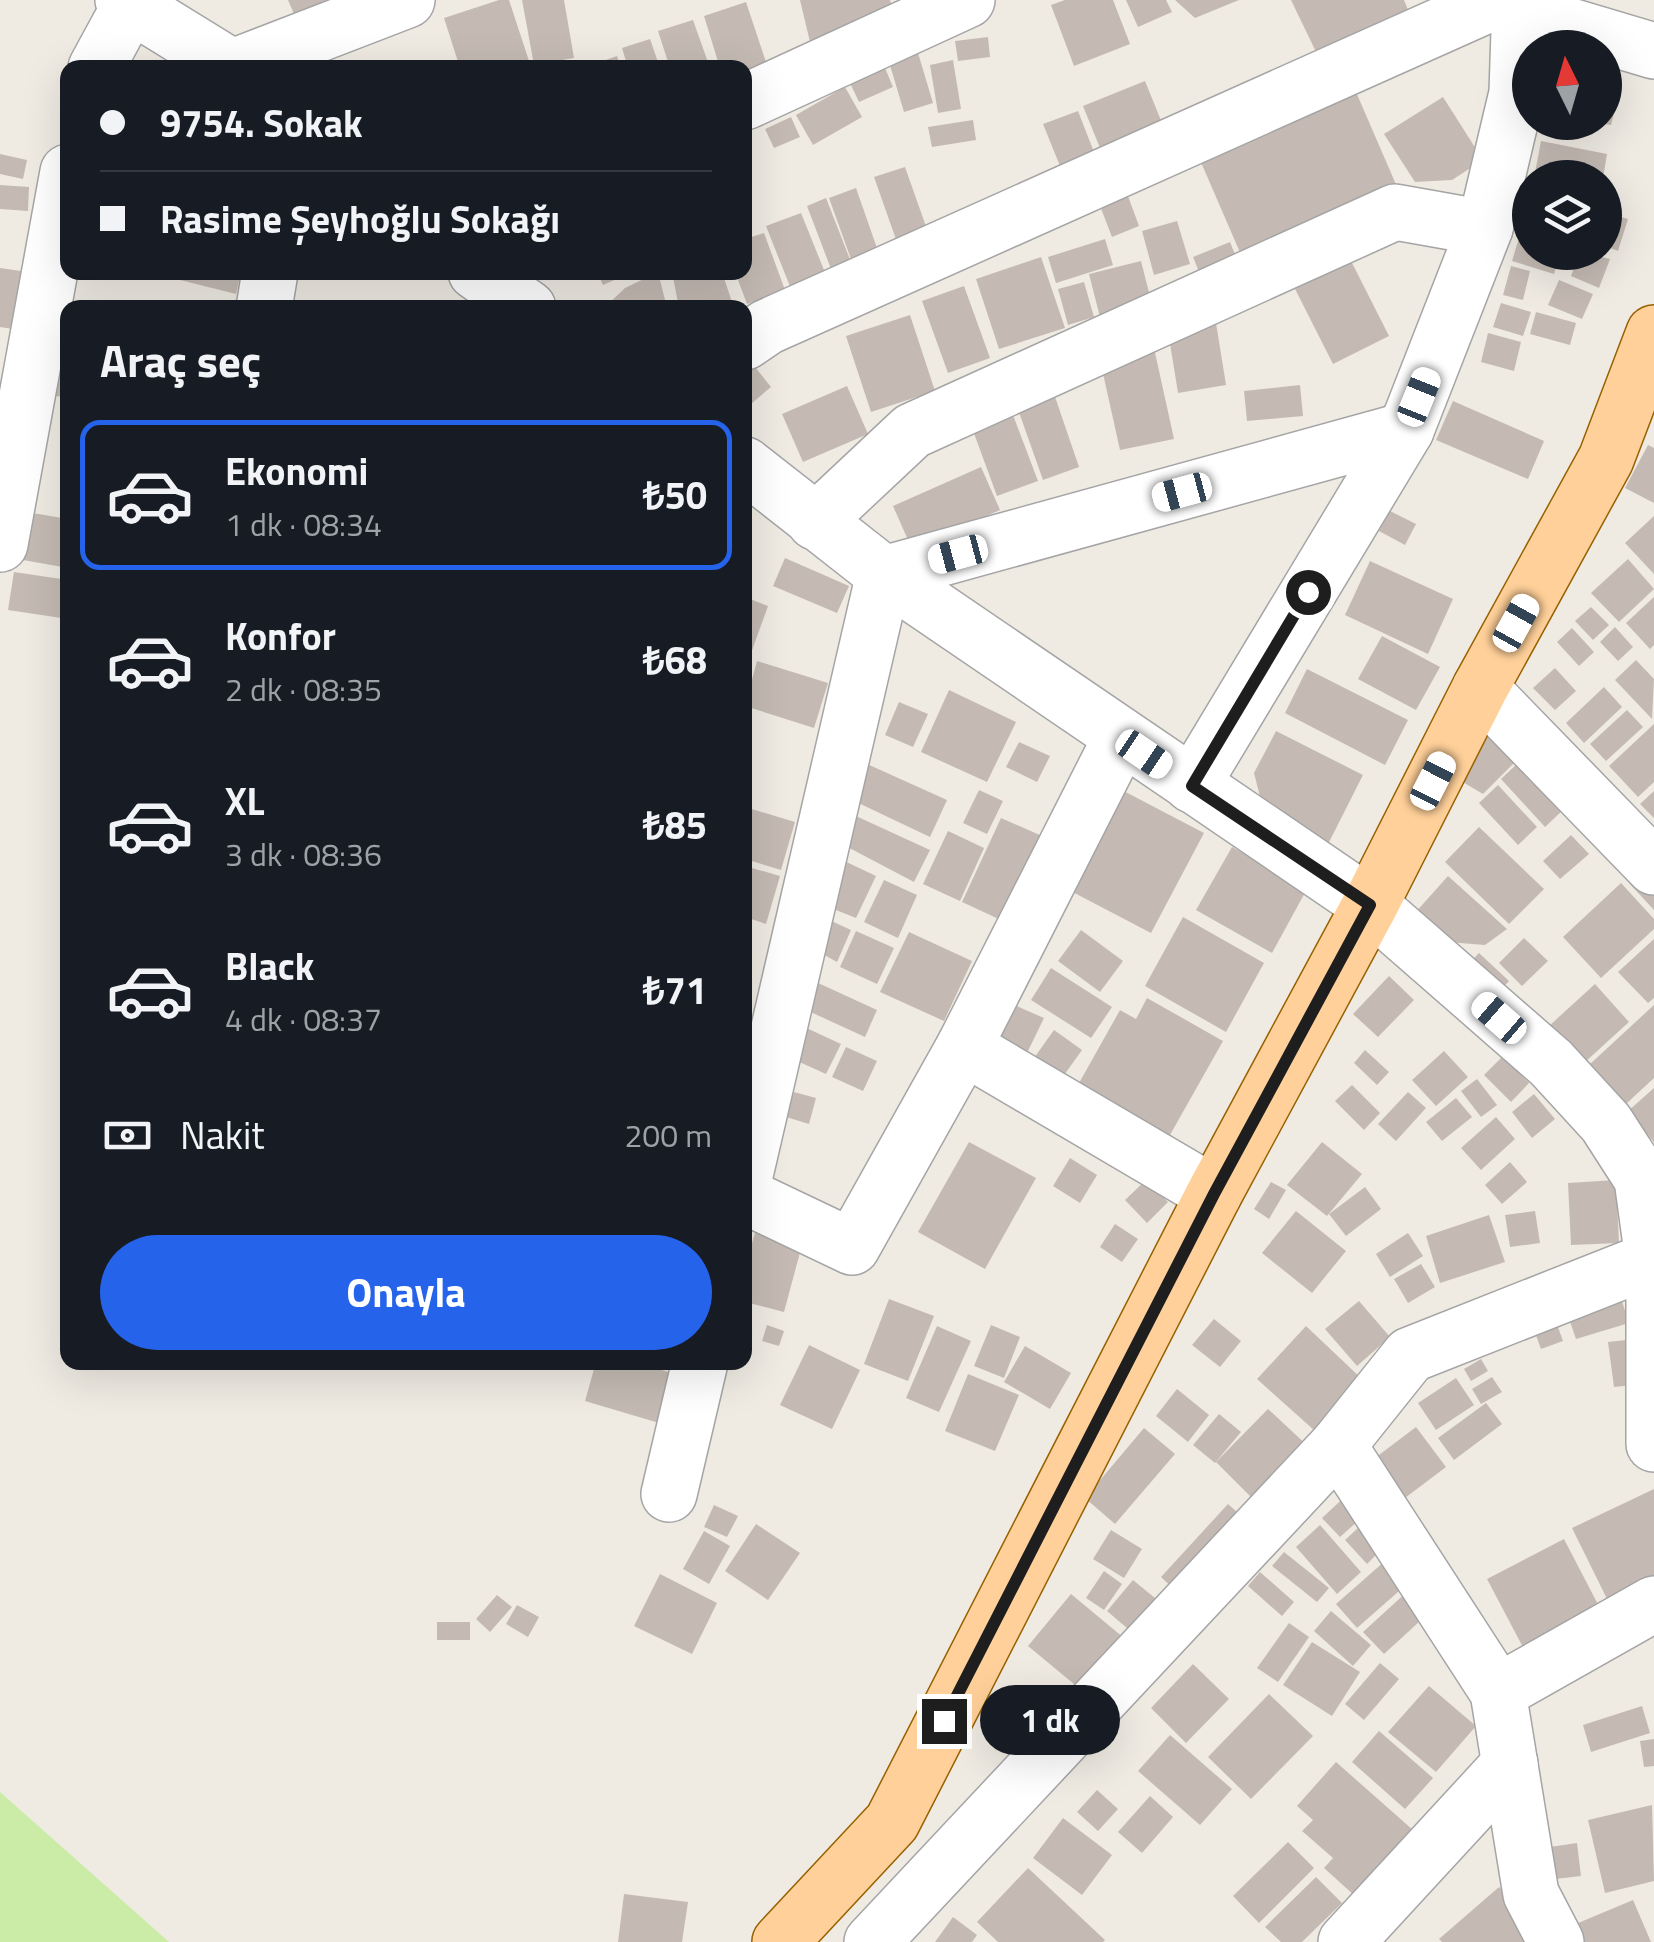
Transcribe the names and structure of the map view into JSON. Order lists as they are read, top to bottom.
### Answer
{
  "north": "top",
  "page": {
    "banner": ["9754. Sokak", "Rasime Şeyhoğlu Sokağı"],
    "heading": "Araç seç",
    "list": [
      {
        "name": "Ekonomi",
        "note": "1 dk · 08:34",
        "value": "₺50"
      },
      {
        "name": "Konfor",
        "note": "2 dk · 08:35",
        "value": "₺68"
      },
      {
        "name": "XL",
        "note": "3 dk · 08:36",
        "value": "₺85"
      },
      {
        "name": "Black",
        "note": "4 dk · 08:37",
        "value": "₺71"
      }
    ],
    "pay": ["Nakit", "200 m"],
    "buttons": "Onayla",
    "bubble": "1 dk"
  }
}
